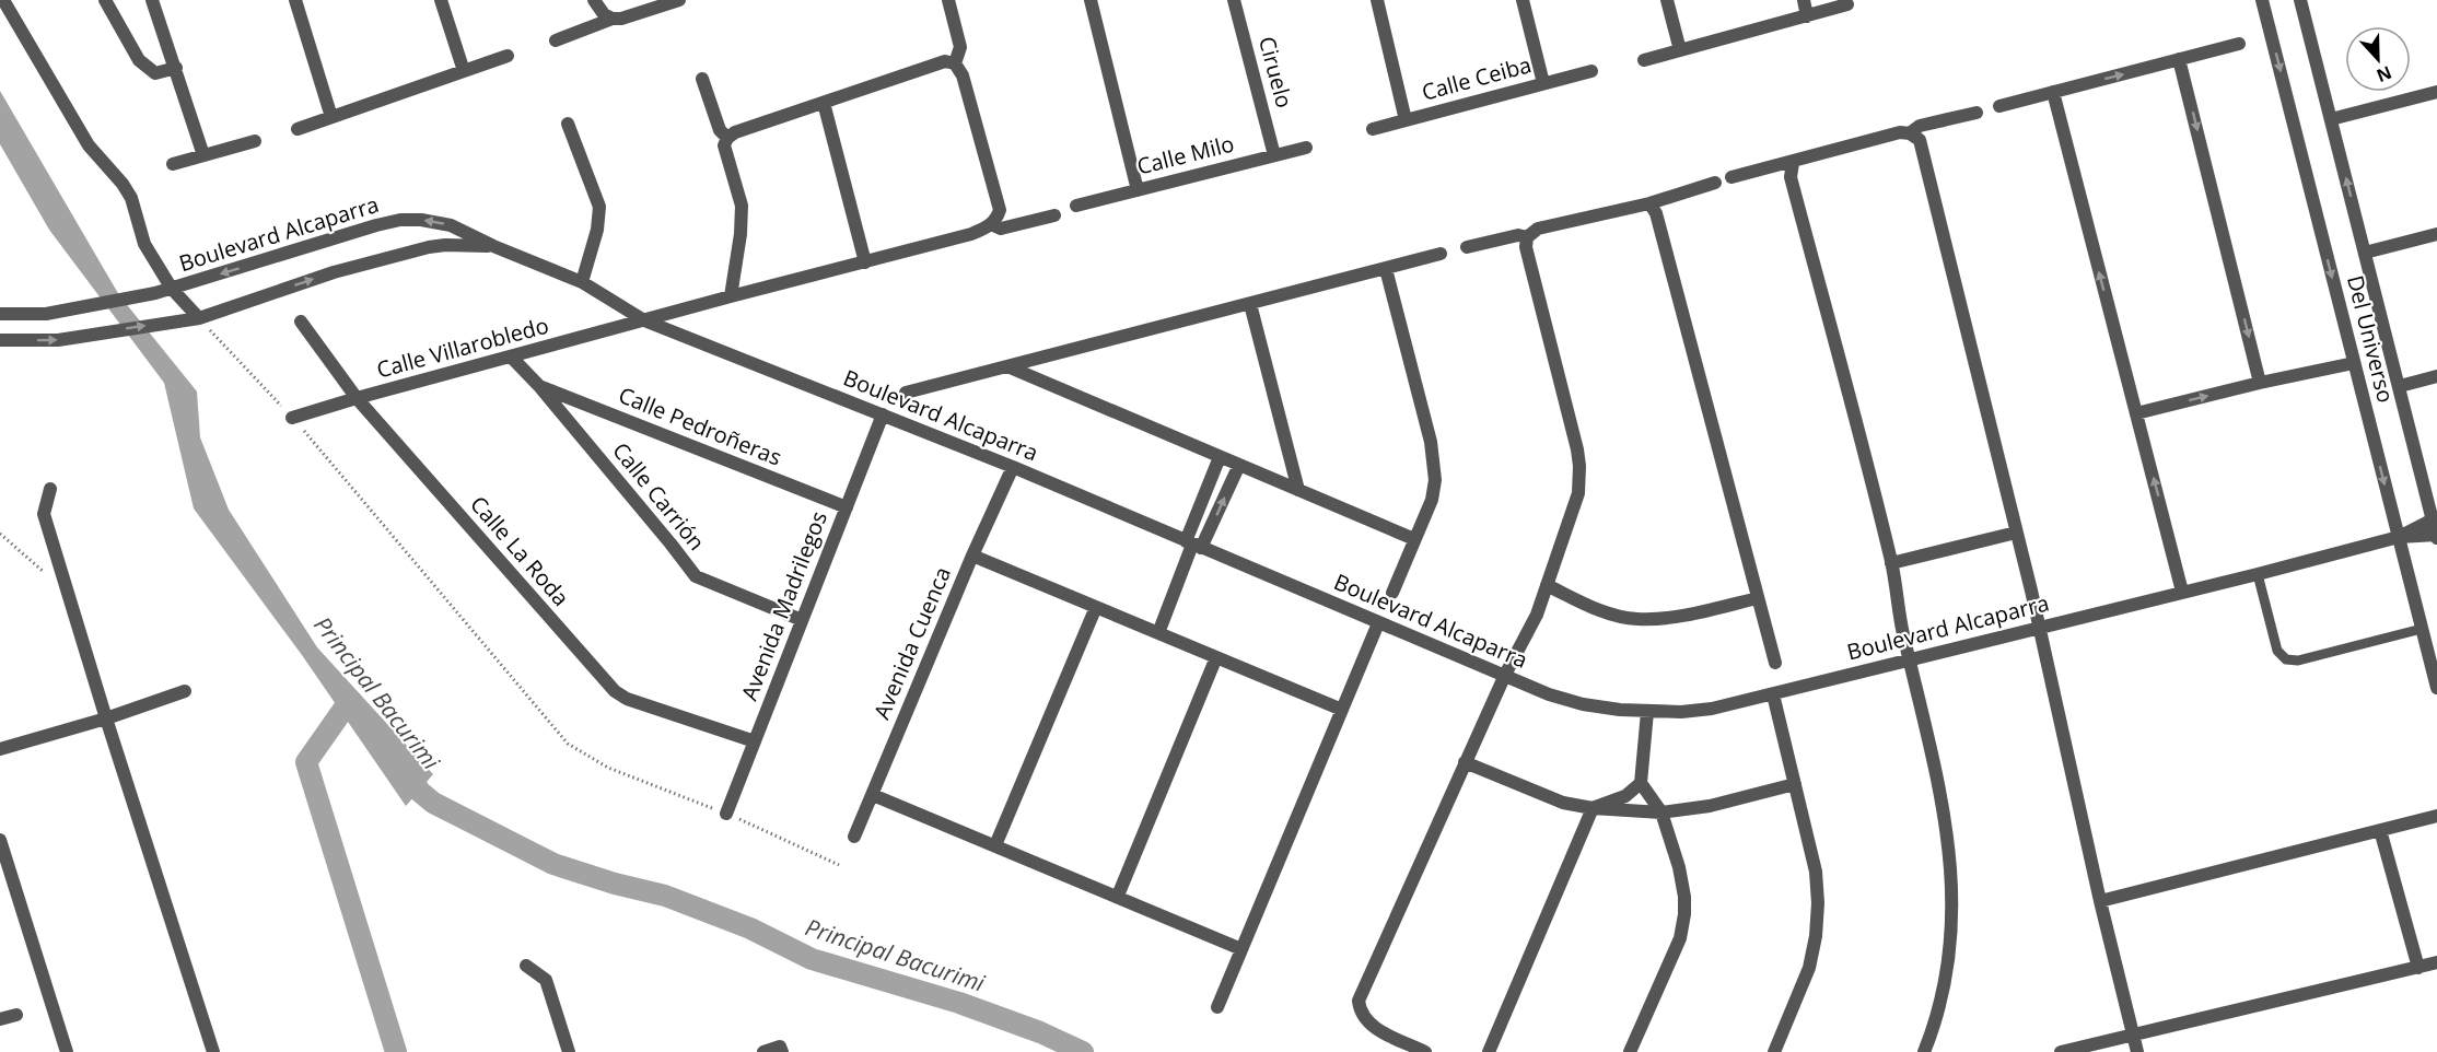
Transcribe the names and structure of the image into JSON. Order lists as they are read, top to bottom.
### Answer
{
  "streets": {
    "street": [
      "Ciruelo",
      "Calle Ceiba",
      "Calle Milo",
      "Boulevard Alcaparra",
      "Del Universo",
      "Calle Villarobledo",
      "Calle Pedroñeras",
      "Calle Carrión",
      "Calle La Roda",
      "Avenida Madrilegos",
      "Avenida Cuenca"
    ]
  },
  "crossings": [
    ["Ciruelo", "Calle Milo"],
    ["Boulevard Alcaparra", "Del Universo"],
    ["Boulevard Alcaparra", "Calle Villarobledo"],
    ["Boulevard Alcaparra", "Avenida Madrilegos"],
    ["Boulevard Alcaparra", "Avenida Cuenca"],
    ["Calle Villarobledo", "Calle Carrión"],
    ["Calle Villarobledo", "Calle La Roda"],
    ["Calle Pedroñeras", "Calle Carrión"],
    ["Calle Pedroñeras", "Avenida Madrilegos"],
    ["Calle Carrión", "Avenida Madrilegos"],
    ["Calle La Roda", "Avenida Madrilegos"]
  ],
  "water": ["Principal Bacurimi"],
  "north": "bottom"
}
